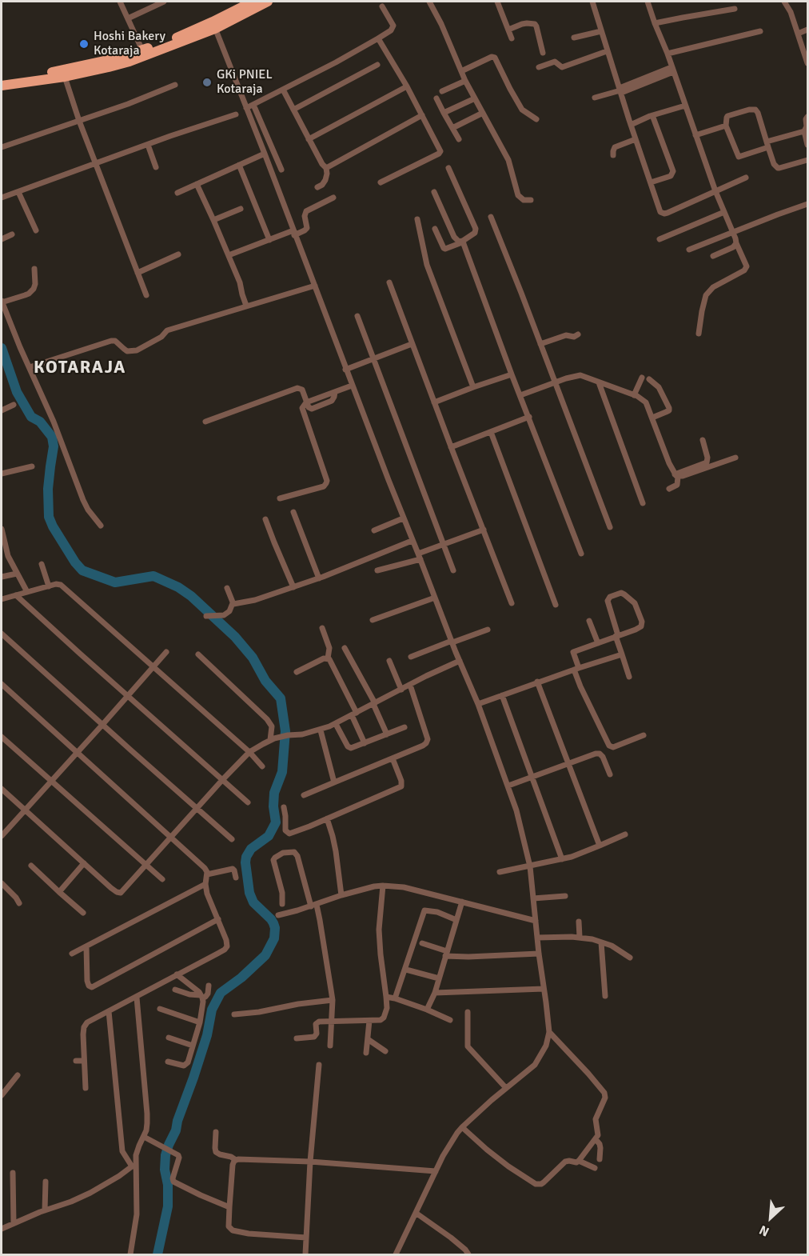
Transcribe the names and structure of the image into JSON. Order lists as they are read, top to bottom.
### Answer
{
  "districts": ["KOTARAJA"],
  "places": ["Hoshi Bakery Kotaraja", "GKi PNIEL Kotaraja"],
  "north": "bottom left"
}
